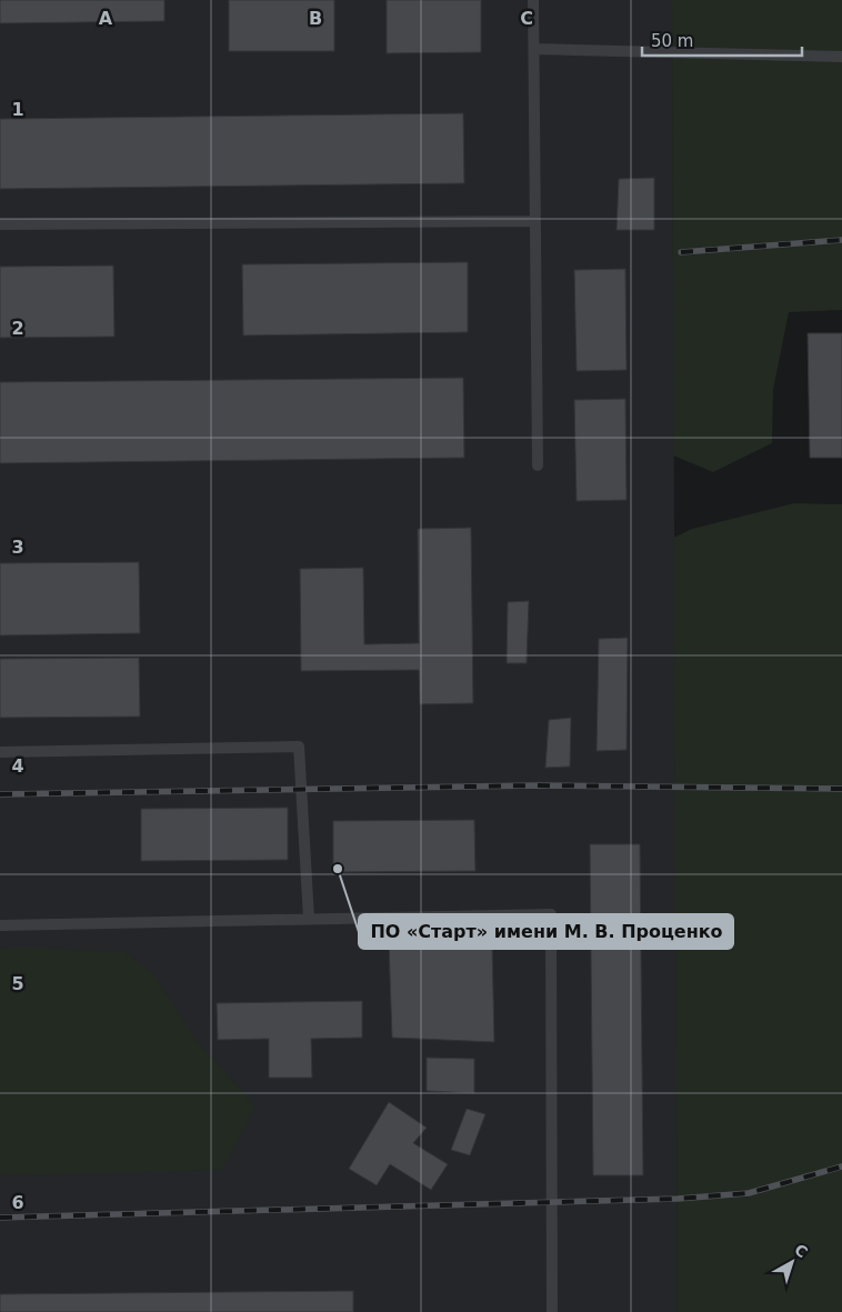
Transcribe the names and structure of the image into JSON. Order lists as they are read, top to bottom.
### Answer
{
  "places": ["ПО «Старт» имени M. B. Проценко"],
  "scale_bar": "50 m",
  "north": "top right",
  "grid": {
    "columns": ["A", "B", "C"],
    "rows": [
      "1",
      "2",
      "3",
      "4",
      "5",
      "6"
    ]
  }
}
